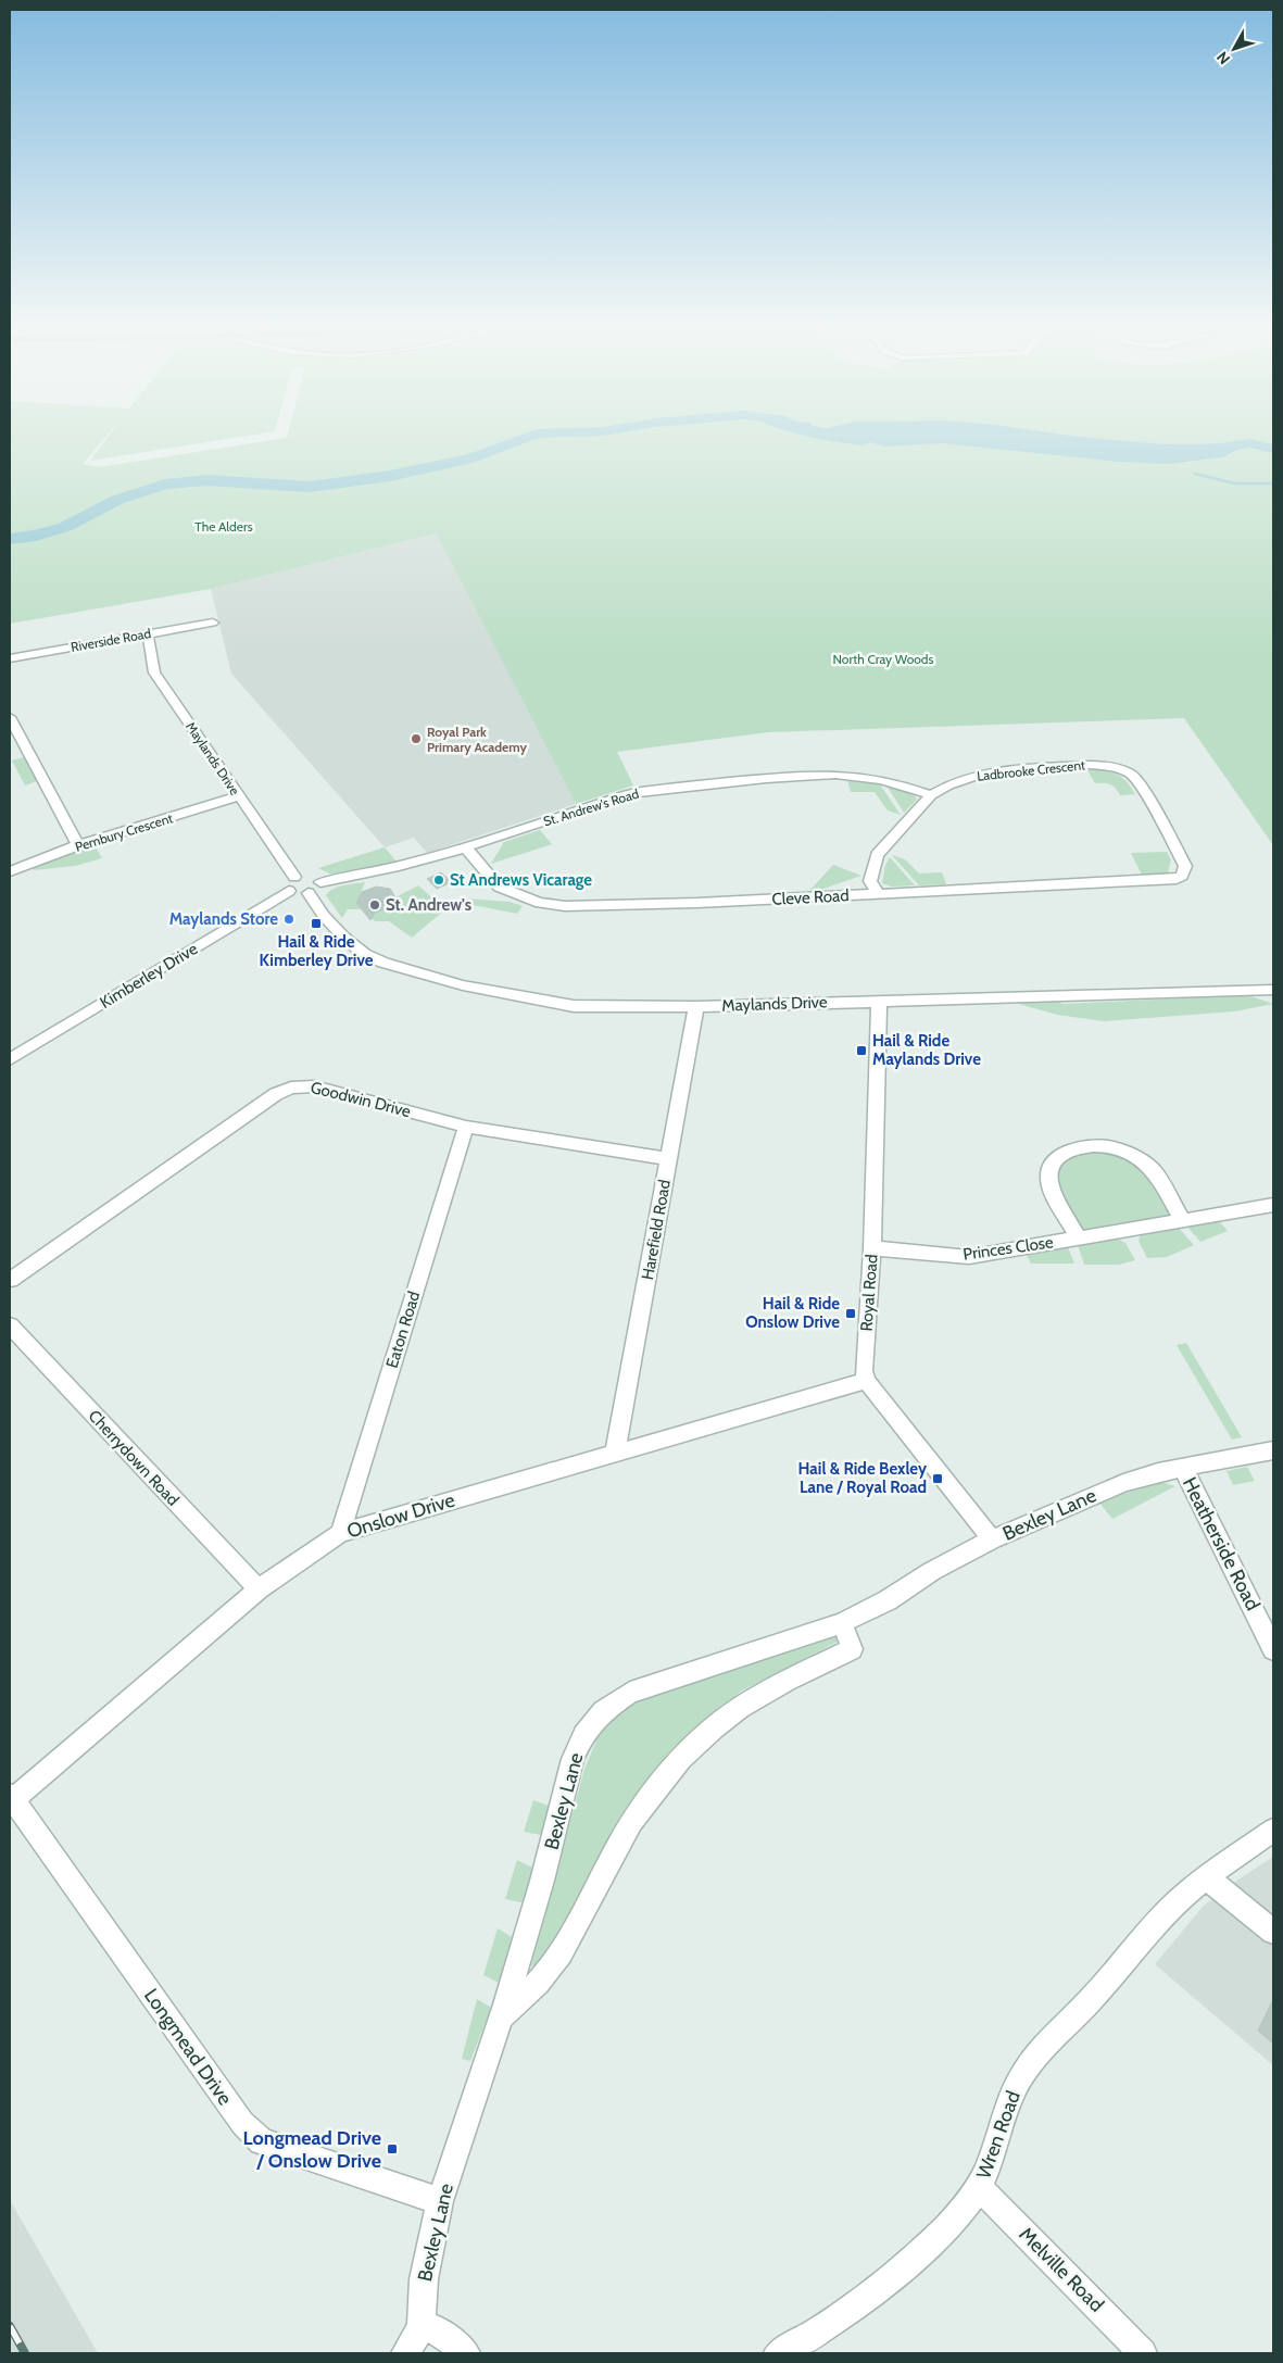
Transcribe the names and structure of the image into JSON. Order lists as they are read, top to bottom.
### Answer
{
  "streets": {
    "street": [
      "Riverside Road",
      "Maylands Drive",
      "Ladbrooke Crescent",
      "St. Andrew's Road",
      "Pembury Crescent",
      "Cleve Road",
      "Kimberley Drive",
      "Goodwin Drive",
      "Harefield Road",
      "Princes Close",
      "Royal Road",
      "Eaton Road",
      "Cherrydown Road",
      "Bexley Lane",
      "Onslow Drive",
      "Heatherside Road",
      "Longmead Drive",
      "Wren Road",
      "Melville Road"
    ]
  },
  "crossings": [
    ["Riverside Road", "Maylands Drive"],
    ["Maylands Drive", "St. Andrew's Road"],
    ["Maylands Drive", "Pembury Crescent"],
    ["Maylands Drive", "Kimberley Drive"],
    ["Maylands Drive", "Harefield Road"],
    ["Maylands Drive", "Royal Road"],
    ["Ladbrooke Crescent", "St. Andrew's Road"],
    ["Ladbrooke Crescent", "Cleve Road"],
    ["St. Andrew's Road", "Cleve Road"],
    ["St. Andrew's Road", "Kimberley Drive"],
    ["Goodwin Drive", "Harefield Road"],
    ["Goodwin Drive", "Eaton Road"],
    ["Harefield Road", "Onslow Drive"],
    ["Princes Close", "Royal Road"],
    ["Royal Road", "Onslow Drive"],
    ["Eaton Road", "Onslow Drive"],
    ["Cherrydown Road", "Onslow Drive"],
    ["Bexley Lane", "Heatherside Road"],
    ["Bexley Lane", "Longmead Drive"],
    ["Onslow Drive", "Longmead Drive"],
    ["Wren Road", "Melville Road"]
  ],
  "parks": ["The Alders", "North Cray Woods"],
  "places": {
    "other": [
      "Royal Park Primary Academy",
      "St Andrews Vicarage",
      "St. Andrew's",
      "Maylands Store"
    ],
    "transit": [
      "Hail & Ride Kimberley Drive",
      "Hail & Ride Maylands Drive",
      "Hail & Ride Onslow Drive",
      "Hail & Ride Bexley Lane / Royal Road",
      "Longmead Drive / Onslow Drive"
    ]
  },
  "north": "bottom left"
}
